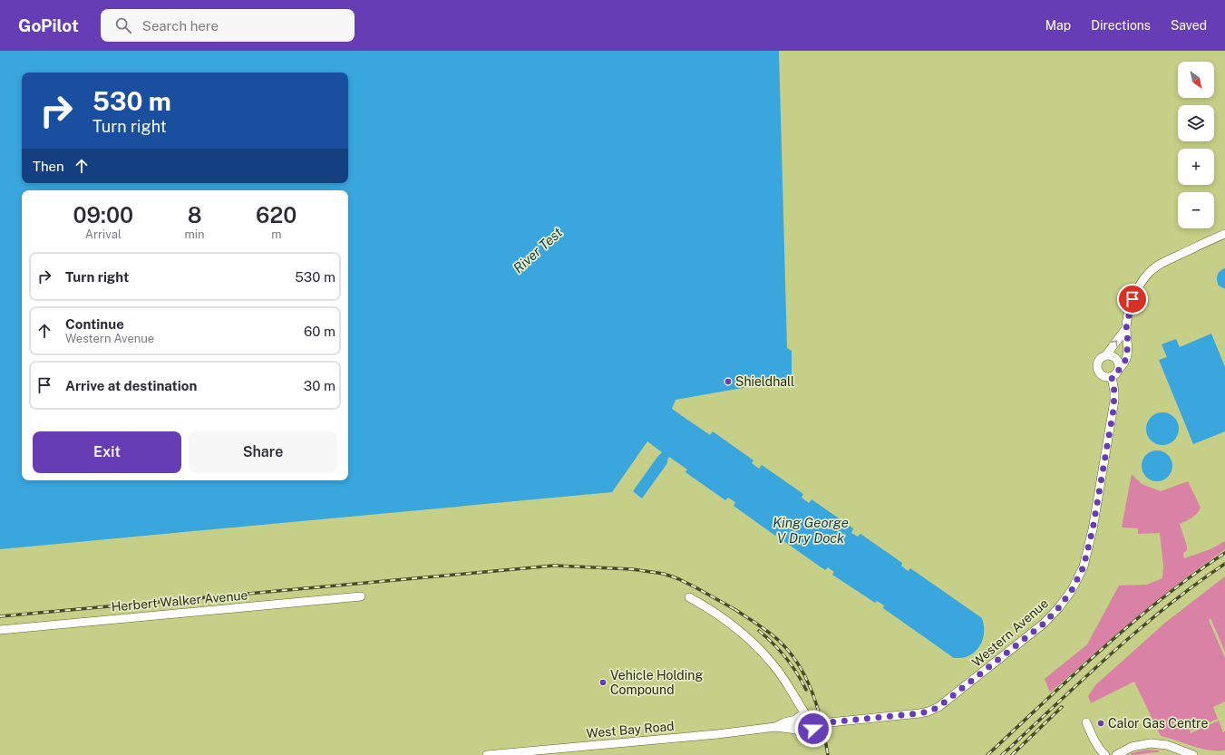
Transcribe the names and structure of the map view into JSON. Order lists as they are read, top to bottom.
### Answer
{
  "streets": {
    "street": ["Herbert Walker Avenue", "Western Avenue", "West Bay Road"]
  },
  "crossings": [
    ["Western Avenue", "West Bay Road"]
  ],
  "water": ["River Test", "King George V Dry Dock"],
  "places": ["Shieldhall", "Vehicle Holding Compound", "Calor Gas Centre"],
  "north": "bottom right",
  "page": {
    "header": "GoPilot",
    "search": "Search here",
    "nav": ["Map", "Directions", "Saved"],
    "map_buttons": ["+", "−"],
    "turn": ["530 m", "Turn right"],
    "then": "Then",
    "eta": [
      "09:00",
      "Arrival",
      "8",
      "min",
      "620",
      "m"
    ],
    "list": [
      {
        "name": "Turn right",
        "value": "530 m"
      },
      {
        "name": "Continue",
        "note": "Western Avenue",
        "value": "60 m"
      },
      {
        "name": "Arrive at destination",
        "value": "30 m"
      }
    ],
    "buttons": ["Exit", "Share"]
  }
}
